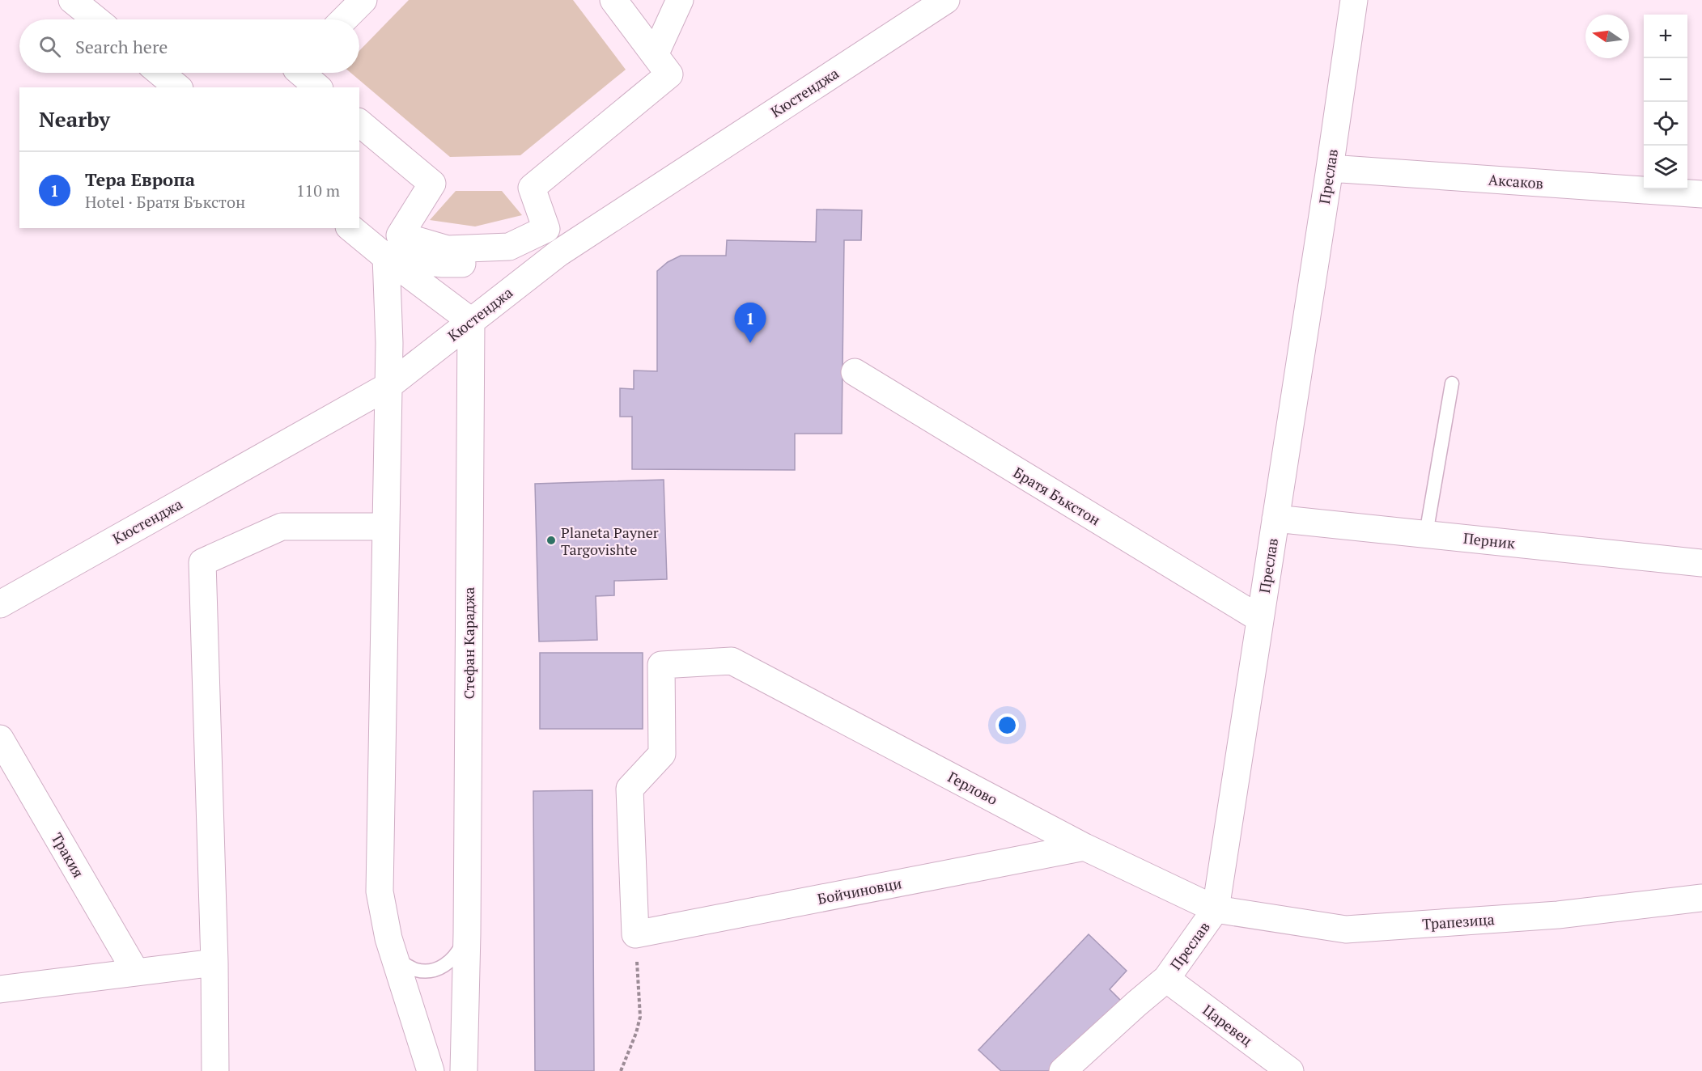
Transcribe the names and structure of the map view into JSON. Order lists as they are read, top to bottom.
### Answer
{
  "streets": {
    "street": [
      "Кюстенджа",
      "Преслав",
      "Аксаков",
      "Братя Бъкстон",
      "Перник",
      "Стефан Караджа",
      "Герлово",
      "Тракия",
      "Бойчиновци",
      "Трапезица",
      "Царевец"
    ]
  },
  "crossings": [
    ["Кюстенджа", "Стефан Караджа"],
    ["Преслав", "Аксаков"],
    ["Преслав", "Братя Бъкстон"],
    ["Преслав", "Перник"],
    ["Преслав", "Герлово"],
    ["Преслав", "Трапезица"],
    ["Преслав", "Царевец"],
    ["Герлово", "Бойчиновци"],
    ["Герлово", "Трапезица"]
  ],
  "places": ["Planeta Payner Targovishte"],
  "north": "left",
  "page": {
    "map_buttons": ["+", "−"],
    "search": "Search here",
    "heading": "Nearby",
    "list": [
      {
        "mark": "1",
        "name": "Тера Европа",
        "note": "Hotel · Братя Бъкстон",
        "value": "110 m"
      }
    ],
    "pins": "1"
  }
}
